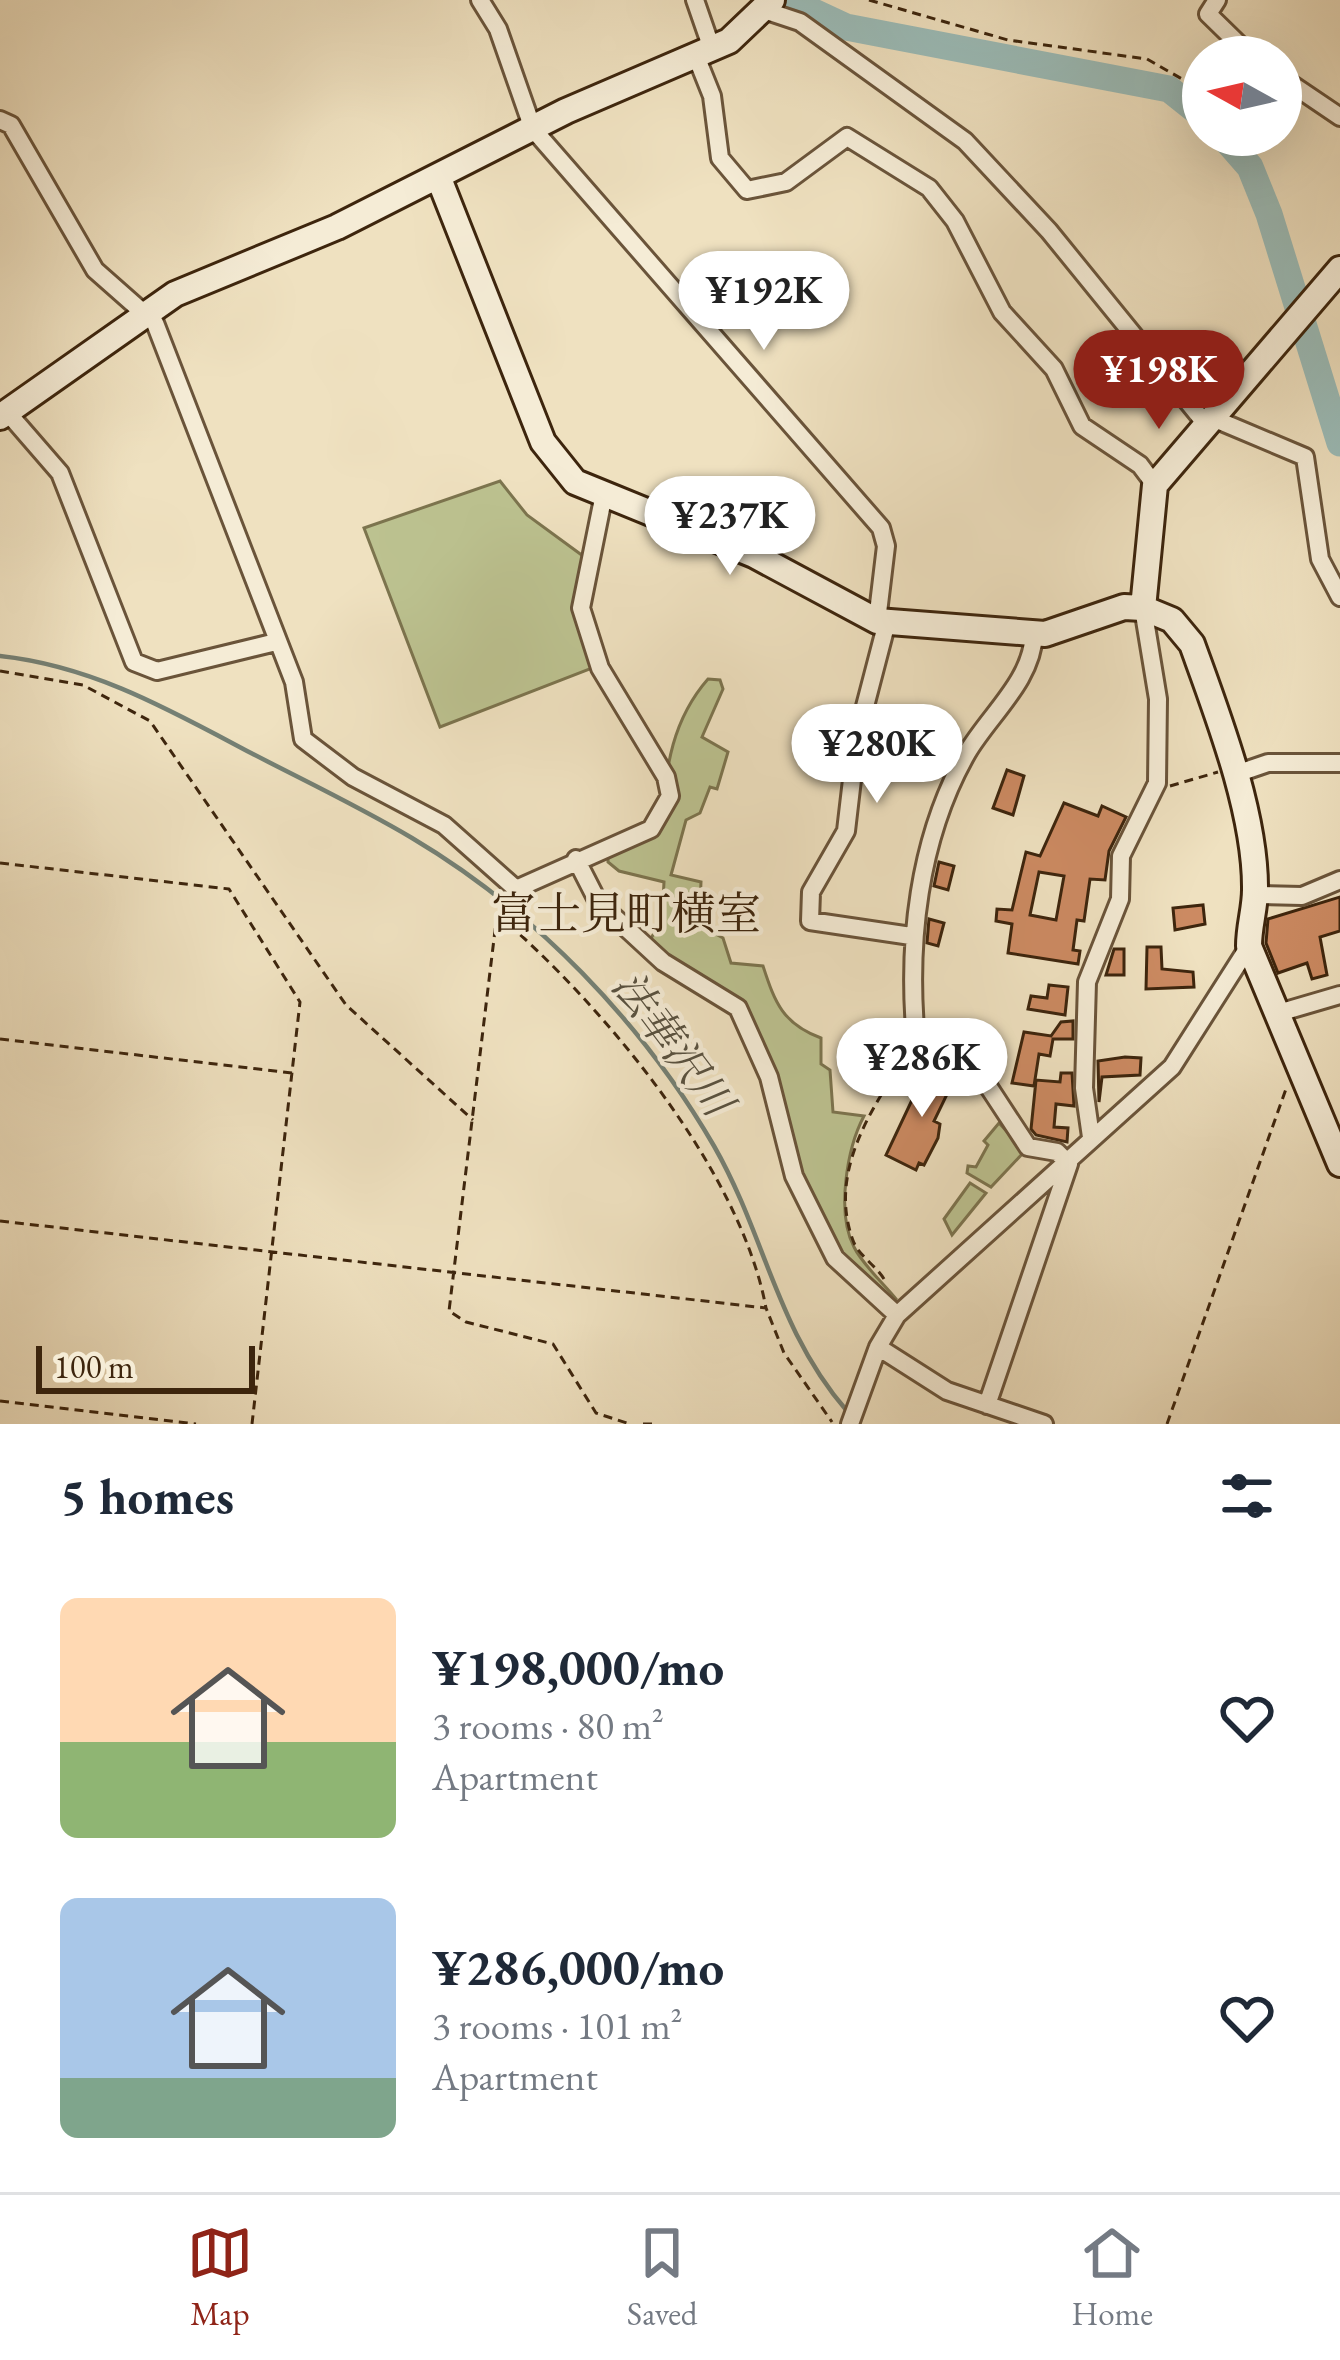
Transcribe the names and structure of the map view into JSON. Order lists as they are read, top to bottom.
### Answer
{
  "districts": ["富士見町横室"],
  "water": ["法華沢川"],
  "scale_bar": "100 m",
  "north": "left",
  "page": {
    "price": [
      "¥192K",
      "¥198K",
      "¥237K",
      "¥280K",
      "¥286K"
    ],
    "scale": "100 m",
    "heading": "5 homes",
    "list": [
      {
        "name": "¥198,000/mo",
        "note": "3 rooms · 80 m² · Apartment"
      },
      {
        "name": "¥286,000/mo",
        "note": "3 rooms · 101 m² · Apartment"
      }
    ],
    "tabs": ["Map", "Saved", "Home"]
  }
}
